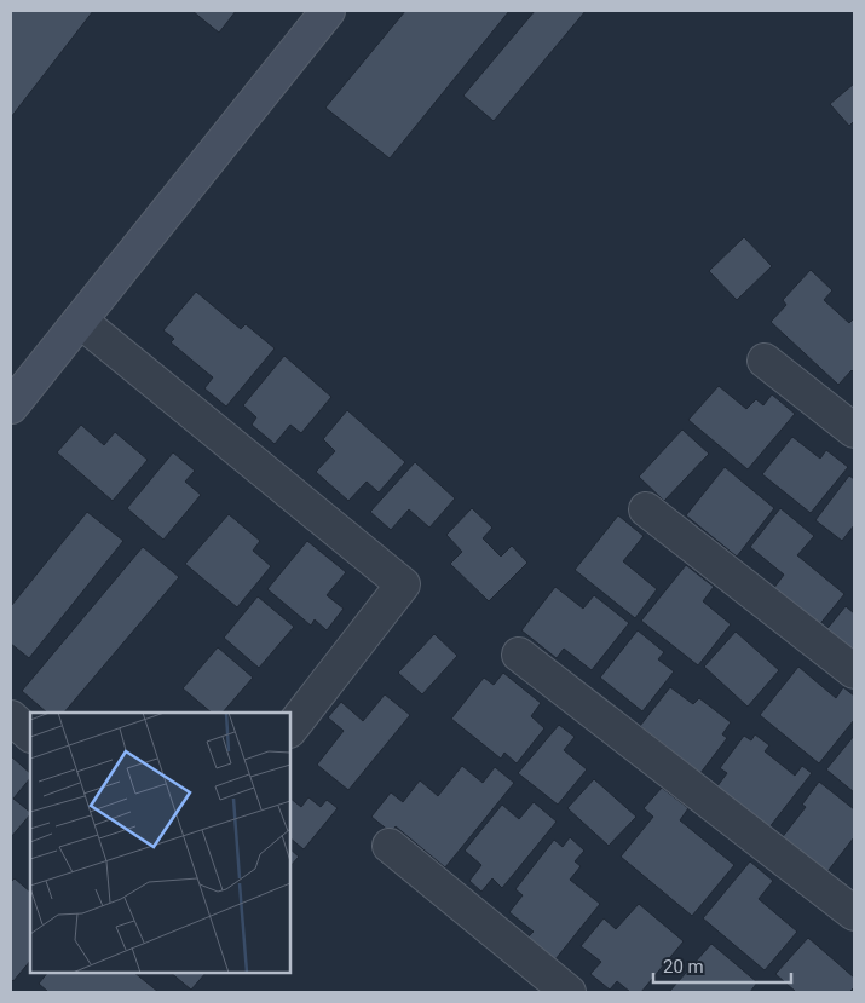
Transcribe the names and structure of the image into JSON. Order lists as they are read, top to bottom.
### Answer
{
  "scale_bar": "20 m"
}
